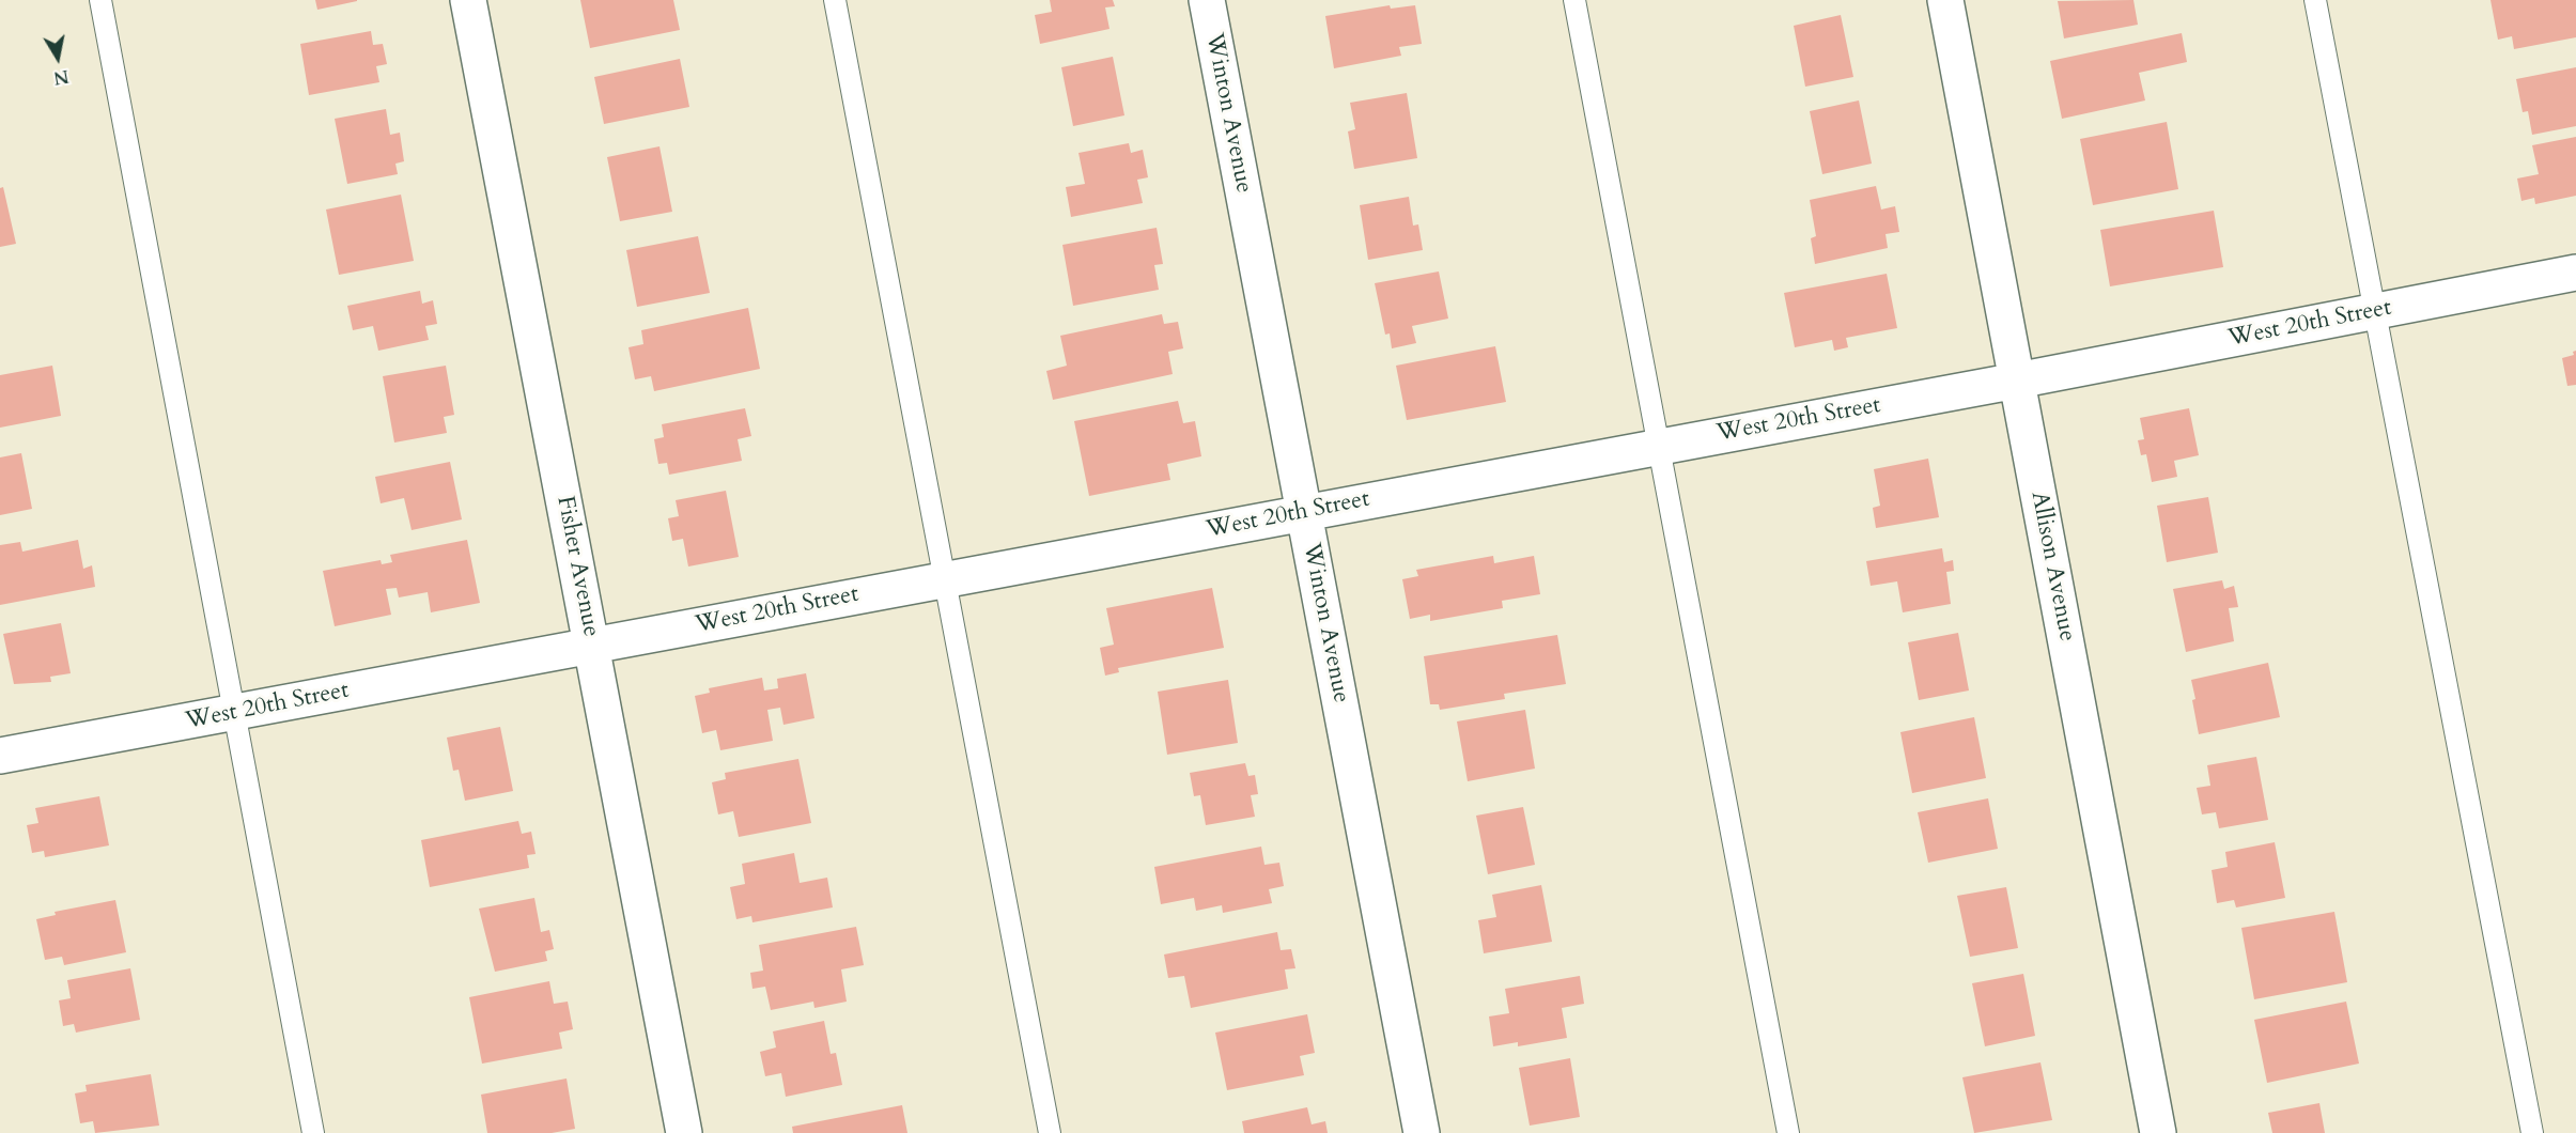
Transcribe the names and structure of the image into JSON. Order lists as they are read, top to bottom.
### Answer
{
  "streets": {
    "street": [
      "Winton Avenue",
      "West 20th Street",
      "Fisher Avenue",
      "Allison Avenue"
    ]
  },
  "crossings": [
    ["Winton Avenue", "West 20th Street"],
    ["West 20th Street", "Fisher Avenue"],
    ["West 20th Street", "Allison Avenue"]
  ],
  "north": "bottom"
}
